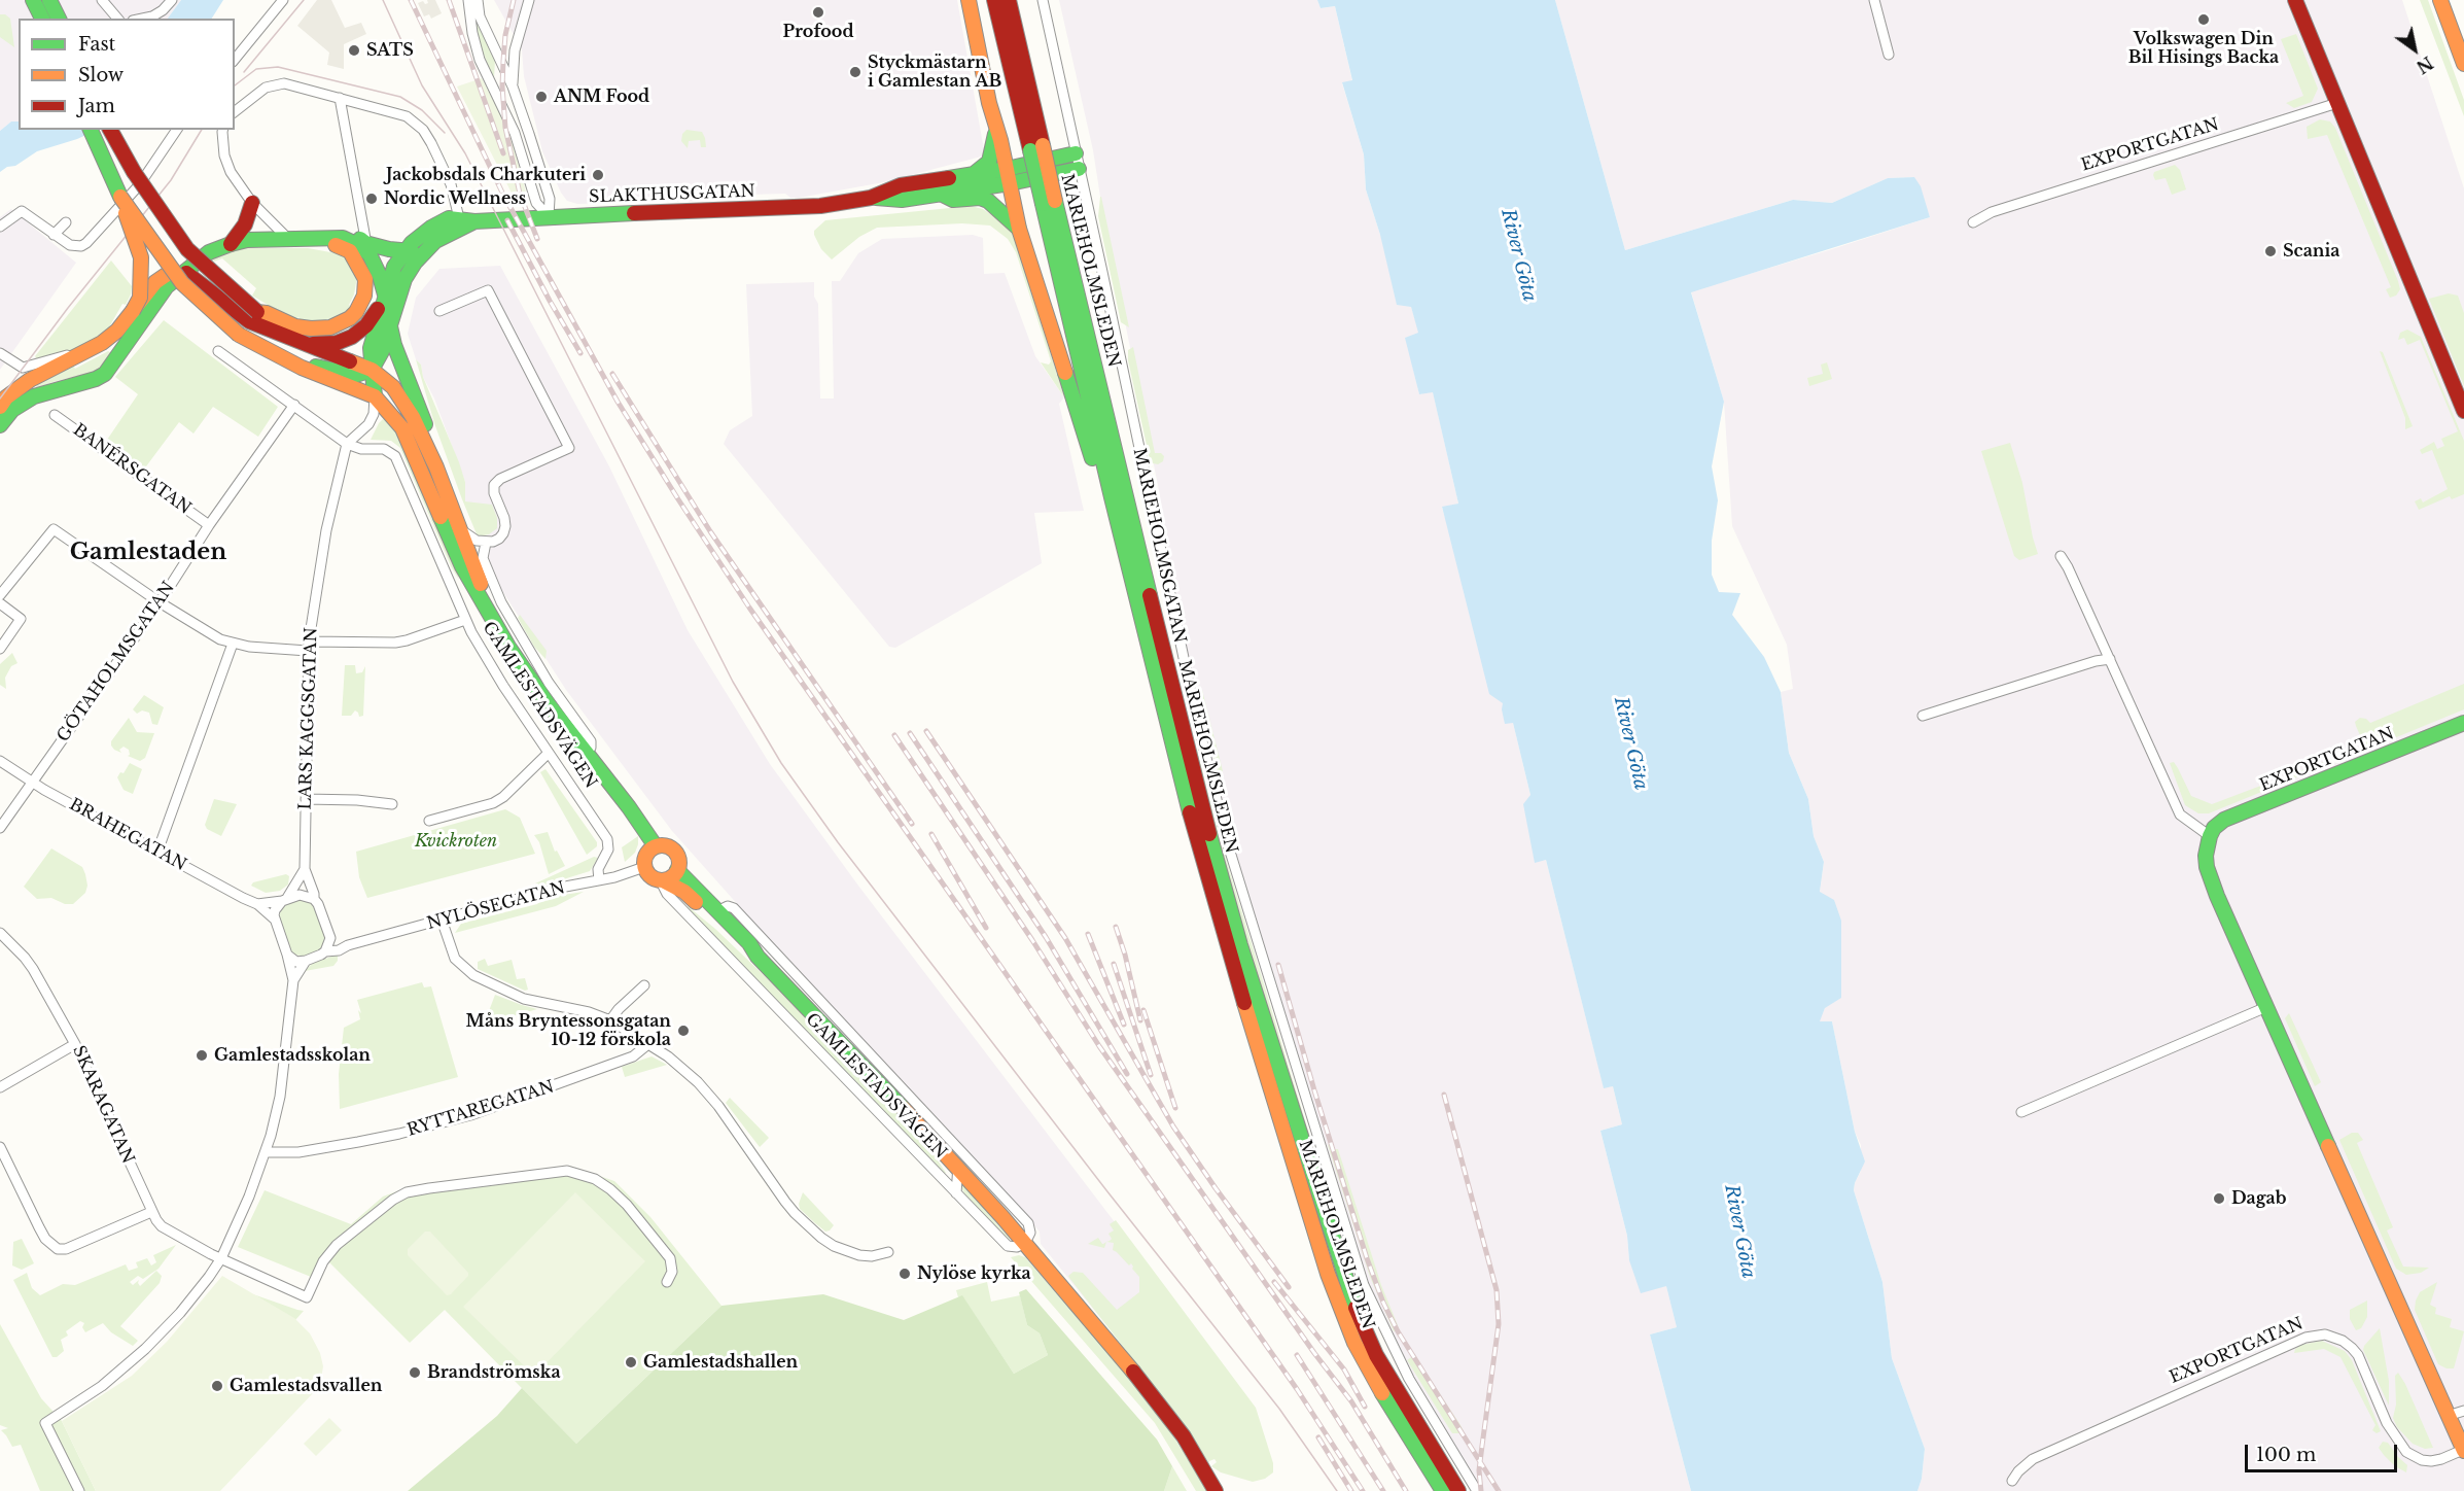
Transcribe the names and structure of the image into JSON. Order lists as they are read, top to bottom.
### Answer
{
  "streets": {
    "main road": [
      "EXPORTGATAN",
      "SLAKTHUSGATAN",
      "MARIEHOLMSLEDEN",
      "GAMLESTADSVÄGEN"
    ],
    "street": [
      "BANÉRSGATAN",
      "MARIEHOLMSGATAN",
      "GÖTAHOLMSGATAN",
      "LARS KAGGSGATAN",
      "BRAHEGATAN",
      "NYLÖSEGATAN",
      "SKARAGATAN",
      "RYTTAREGATAN"
    ]
  },
  "crossings": [
    ["SLAKTHUSGATAN", "MARIEHOLMSGATAN"],
    ["SLAKTHUSGATAN", "GAMLESTADSVÄGEN"],
    ["BANÉRSGATAN", "GÖTAHOLMSGATAN"],
    ["GÖTAHOLMSGATAN", "BRAHEGATAN"],
    ["GAMLESTADSVÄGEN", "LARS KAGGSGATAN"],
    ["GAMLESTADSVÄGEN", "NYLÖSEGATAN"],
    ["LARS KAGGSGATAN", "BRAHEGATAN"],
    ["LARS KAGGSGATAN", "NYLÖSEGATAN"],
    ["BRAHEGATAN", "NYLÖSEGATAN"]
  ],
  "districts": ["Gamlestaden"],
  "water": ["River Göta"],
  "parks": ["Kvickroten"],
  "places": [
    "Profood",
    "Volkswagen Din Bil Hisings Backa",
    "SATS",
    "Styckmästarn i Gamlestan AB",
    "ANM Food",
    "Jackobsdals Charkuteri",
    "Nordic Wellness",
    "Scania",
    "Måns Bryntessonsgatan 10-12 förskola",
    "Gamlestadsskolan",
    "Dagab",
    "Nylöse kyrka",
    "Gamlestadshallen",
    "Brandströmska",
    "Gamlestadsvallen"
  ],
  "legend": ["Fast", "Slow", "Jam"],
  "scale_bar": "100 m",
  "north": "bottom right"
}
